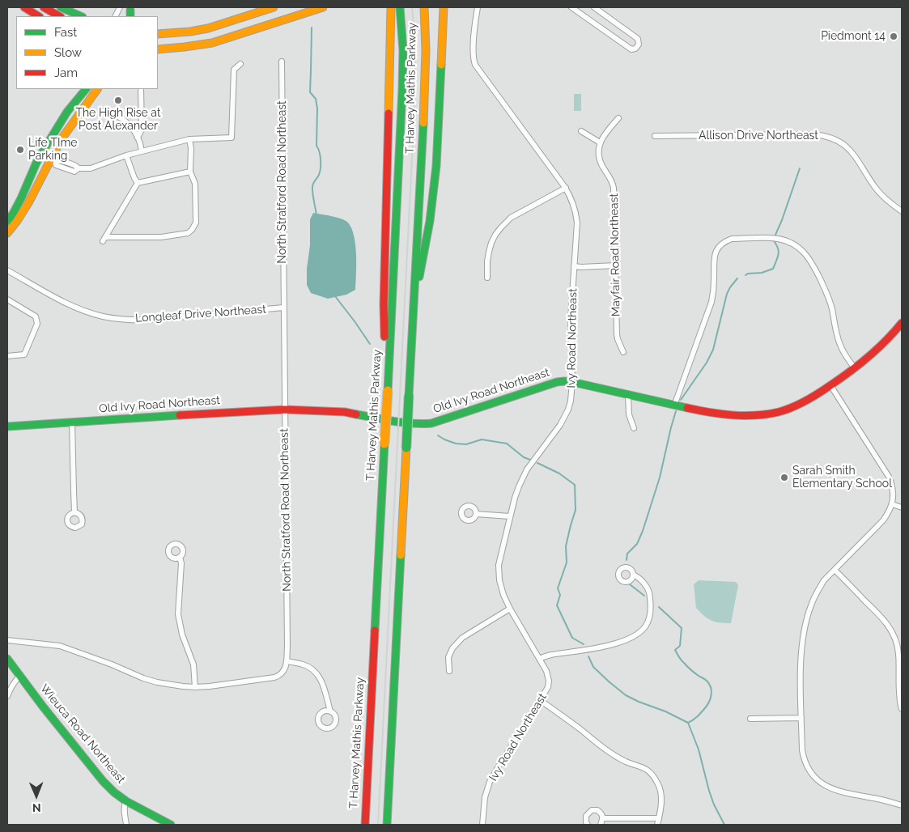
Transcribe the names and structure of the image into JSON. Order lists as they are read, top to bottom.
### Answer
{
  "streets": {
    "main road": ["T Harvey Mathis Parkway", "Old Ivy Road Northeast", "Wieuca Road Northeast"],
    "street": [
      "Allison Drive Northeast",
      "North Stratford Road Northeast",
      "Mayfair Road Northeast",
      "Longleaf Drive Northeast",
      "Ivy Road Northeast"
    ]
  },
  "crossings": [
    ["North Stratford Road Northeast", "Longleaf Drive Northeast"],
    ["North Stratford Road Northeast", "Old Ivy Road Northeast"],
    ["Ivy Road Northeast", "Old Ivy Road Northeast"]
  ],
  "places": [
    "Piedmont 14",
    "The High Rise at Post Alexander",
    "Life TIme Parking",
    "Sarah Smith Elementary School"
  ],
  "legend": ["Fast", "Slow", "Jam"],
  "north": "bottom"
}
